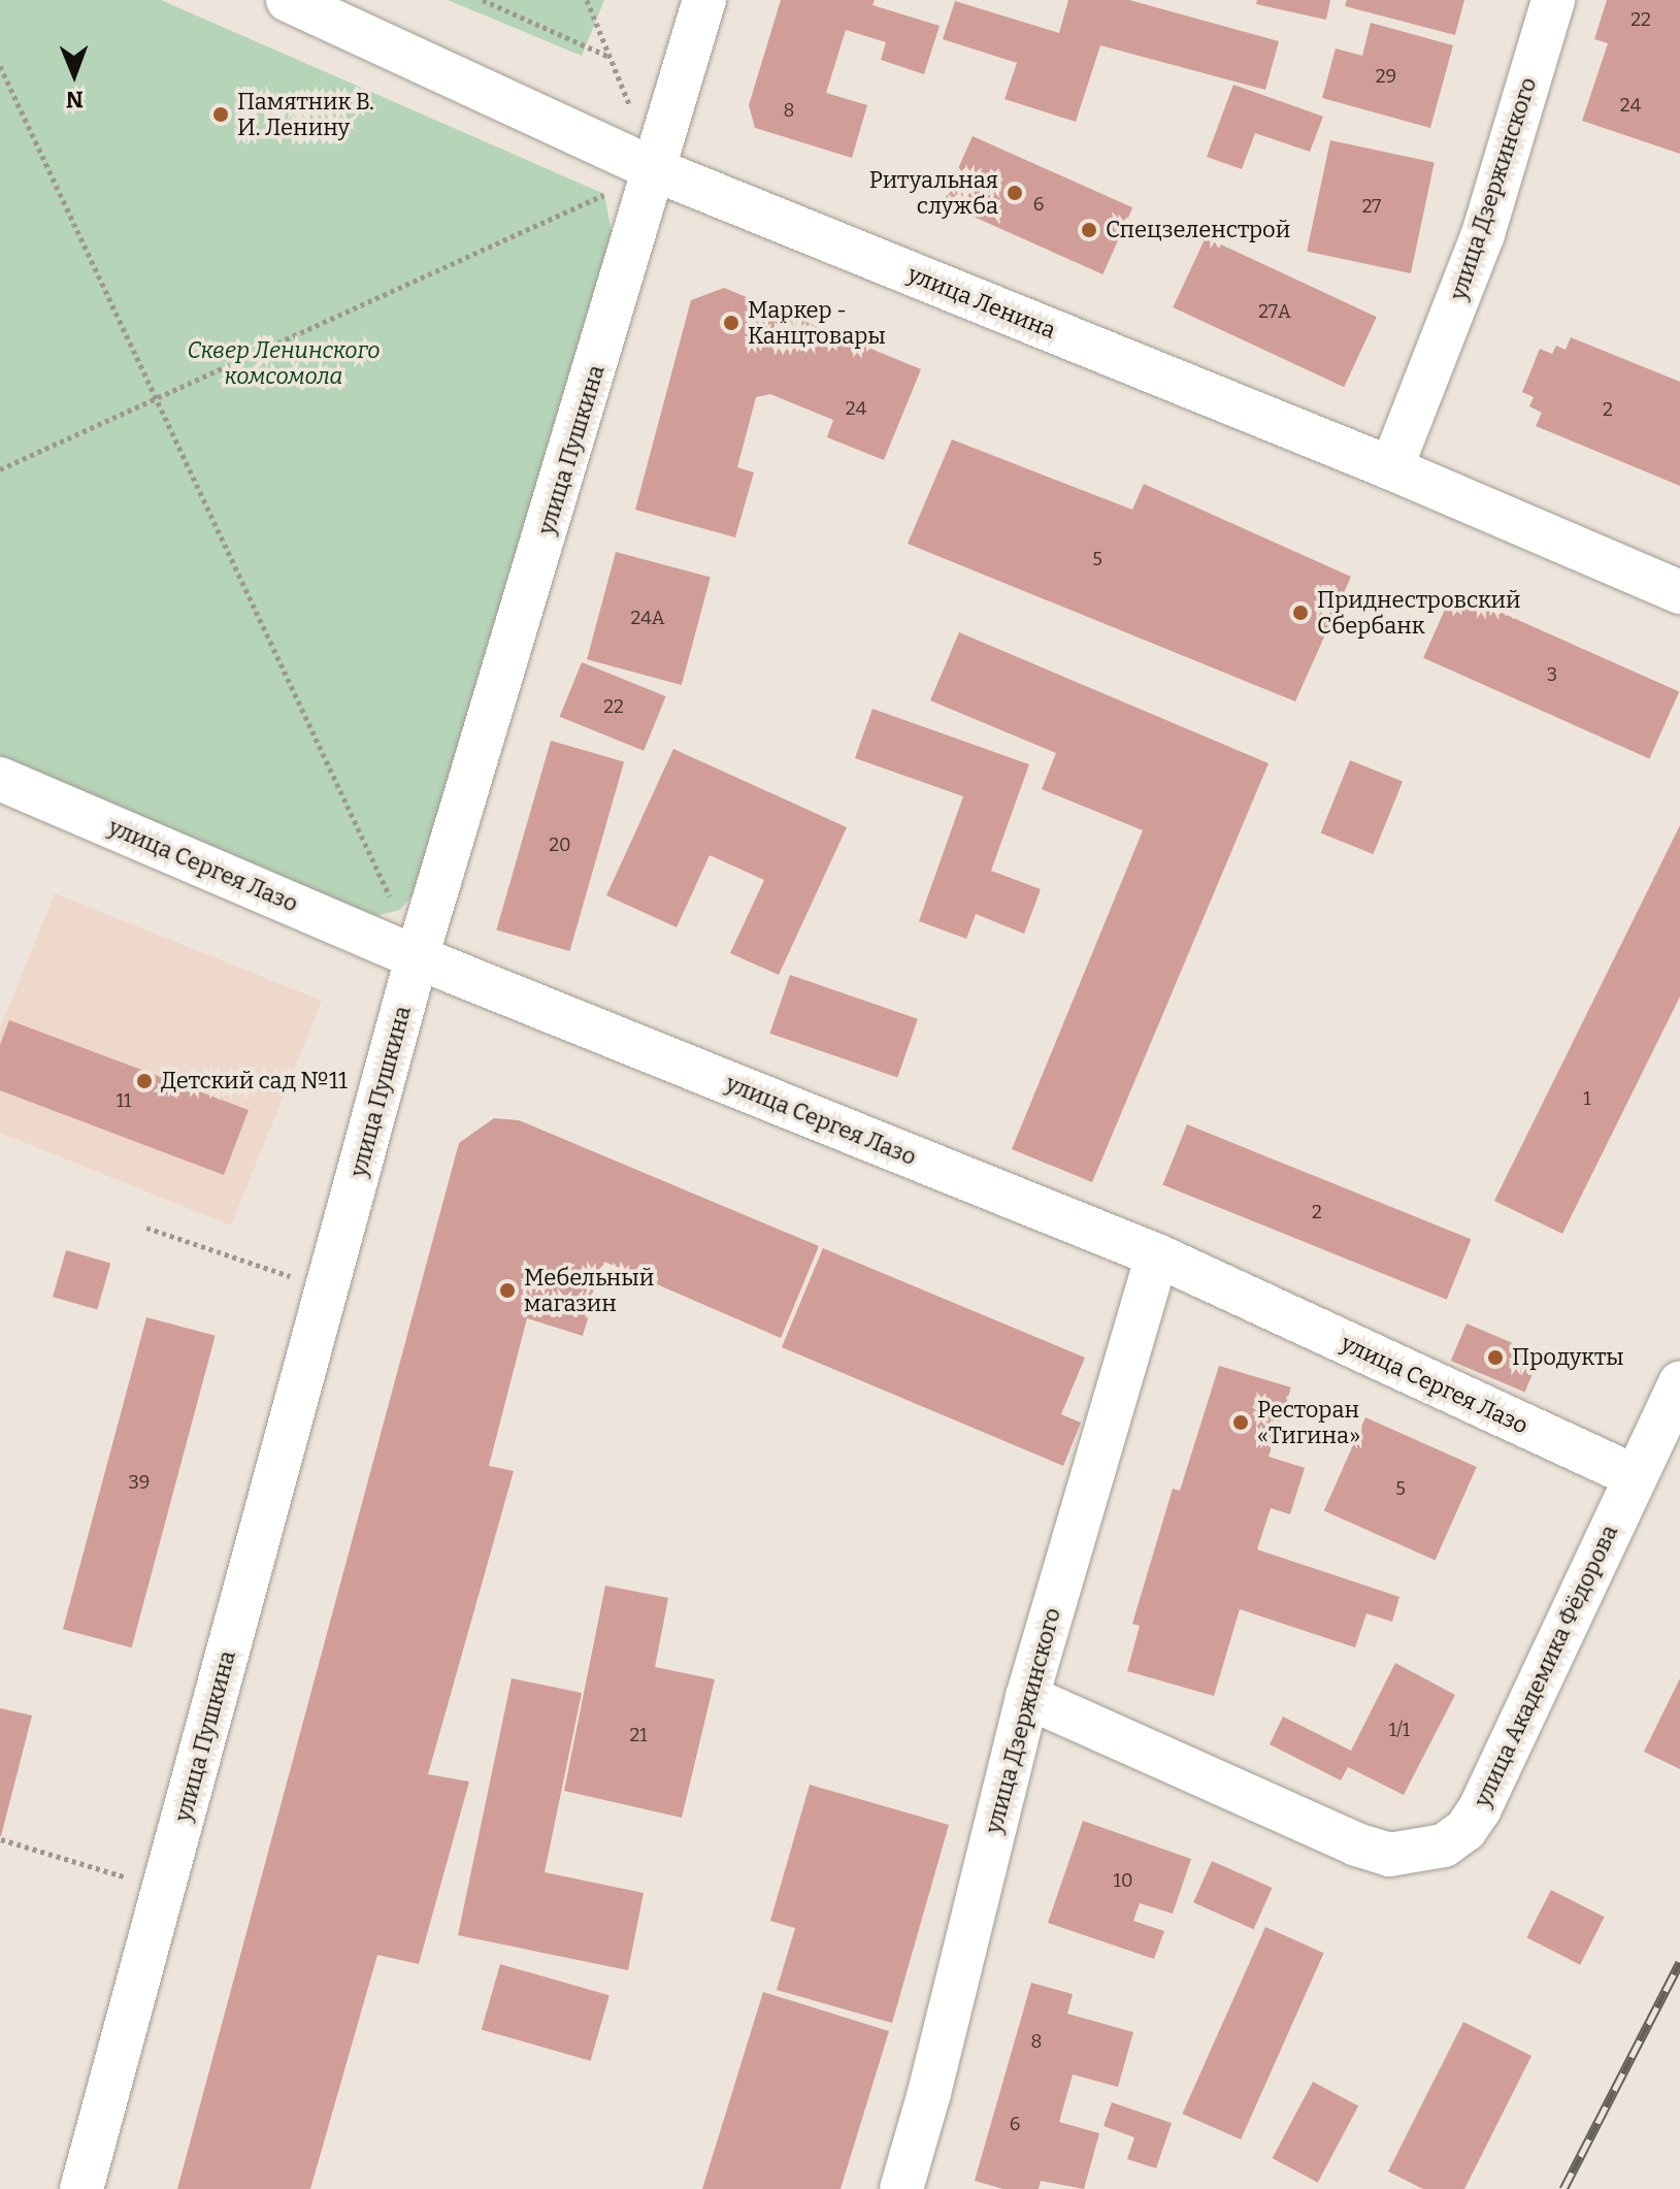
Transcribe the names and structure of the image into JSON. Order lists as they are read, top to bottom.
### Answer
{
  "streets": {
    "street": [
      "улица Дзержинского",
      "улица Ленина",
      "улица Пушкина",
      "улица Сергея Лазо",
      "улица Академика Фёдорова"
    ]
  },
  "crossings": [
    ["улица Дзержинского", "улица Ленина"],
    ["улица Дзержинского", "улица Сергея Лазо"],
    ["улица Дзержинского", "улица Академика Фёдорова"],
    ["улица Ленина", "улица Пушкина"],
    ["улица Пушкина", "улица Сергея Лазо"],
    ["улица Сергея Лазо", "улица Академика Фёдорова"]
  ],
  "parks": ["Сквер Ленинского комсомола"],
  "places": [
    "Памятник В. И. Ленину",
    "Ритуальная служба",
    "Спецзеленстрой",
    "Маркер - Канцтовары",
    "Приднестровский Сбербанк",
    "Детский сад №11",
    "Мебельный магазин",
    "Продукты",
    "Ресторан «Тигина»"
  ],
  "house_numbers": [
    "22",
    "29",
    "24",
    "8",
    "6",
    "27",
    "27А",
    "24",
    "2",
    "5",
    "24А",
    "3",
    "22",
    "20",
    "1",
    "11",
    "2",
    "39",
    "5",
    "1/1",
    "21",
    "10",
    "8",
    "6"
  ],
  "north": "bottom"
}
